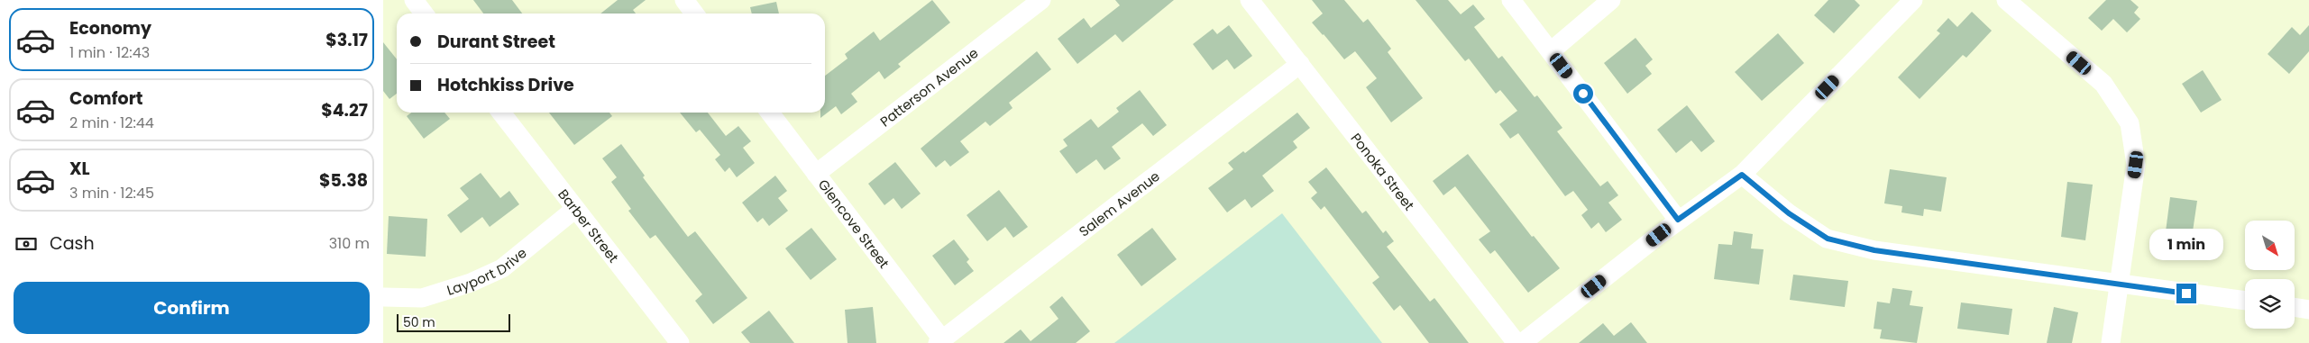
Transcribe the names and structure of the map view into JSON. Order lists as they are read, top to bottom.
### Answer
{
  "streets": {
    "street": [
      "Patterson Avenue",
      "Ponoka Street",
      "Salem Avenue",
      "Glencove Street",
      "Barber Street",
      "Layport Drive"
    ]
  },
  "crossings": [
    ["Patterson Avenue", "Glencove Street"],
    ["Ponoka Street", "Salem Avenue"],
    ["Salem Avenue", "Glencove Street"],
    ["Barber Street", "Layport Drive"]
  ],
  "scale_bar": "50 m",
  "north": "bottom right",
  "page": {
    "list": [
      {
        "name": "Economy",
        "note": "1 min · 12:43",
        "value": "$3.17"
      },
      {
        "name": "Comfort",
        "note": "2 min · 12:44",
        "value": "$4.27"
      },
      {
        "name": "XL",
        "note": "3 min · 12:45",
        "value": "$5.38"
      }
    ],
    "banner": ["Durant Street", "Hotchkiss Drive"],
    "pay": ["Cash", "310 m"],
    "bubble": "1 min",
    "buttons": "Confirm",
    "scale": "50 m"
  }
}
